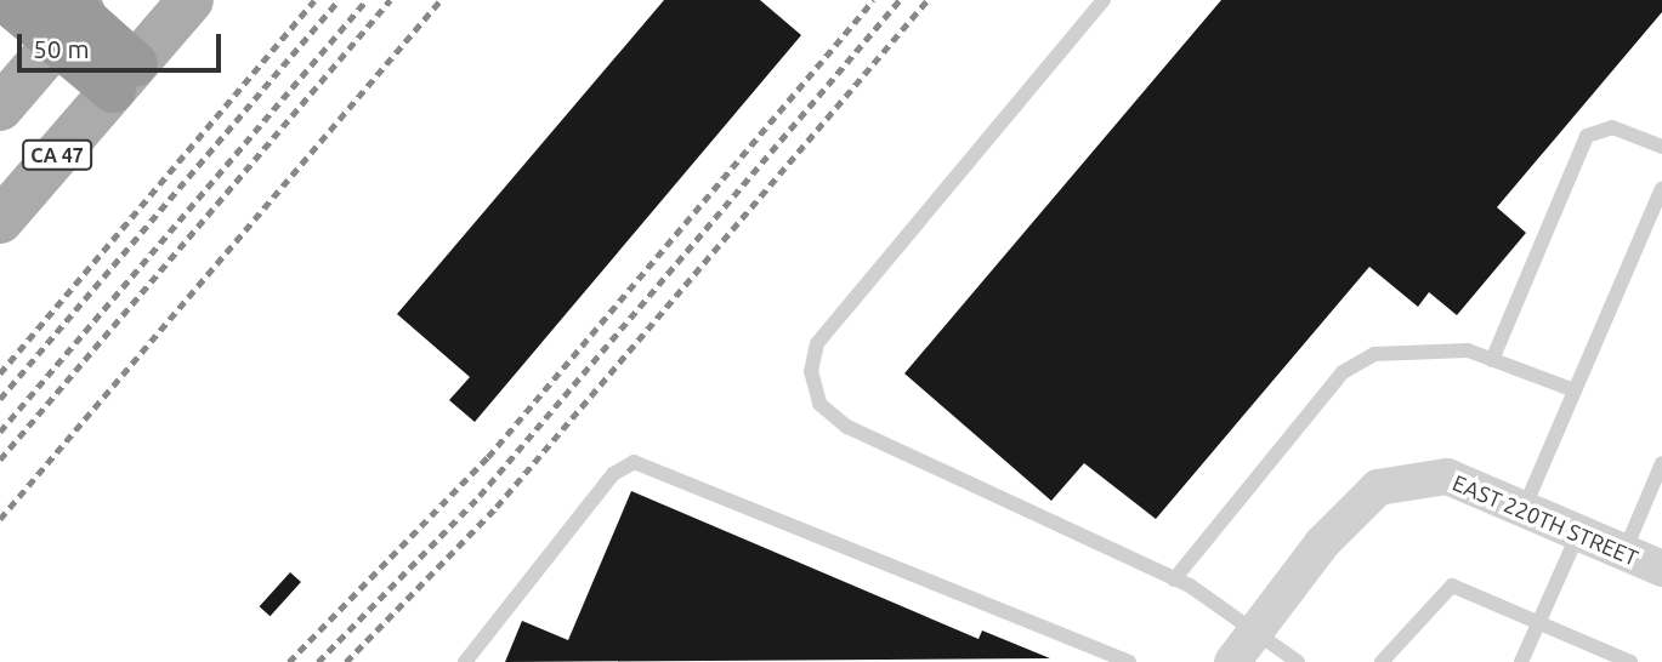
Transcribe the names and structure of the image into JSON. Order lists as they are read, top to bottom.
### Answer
{
  "streets": {
    "main road": ["CA 47"],
    "street": ["EAST 220TH STREET"]
  },
  "scale_bar": "50 m"
}
